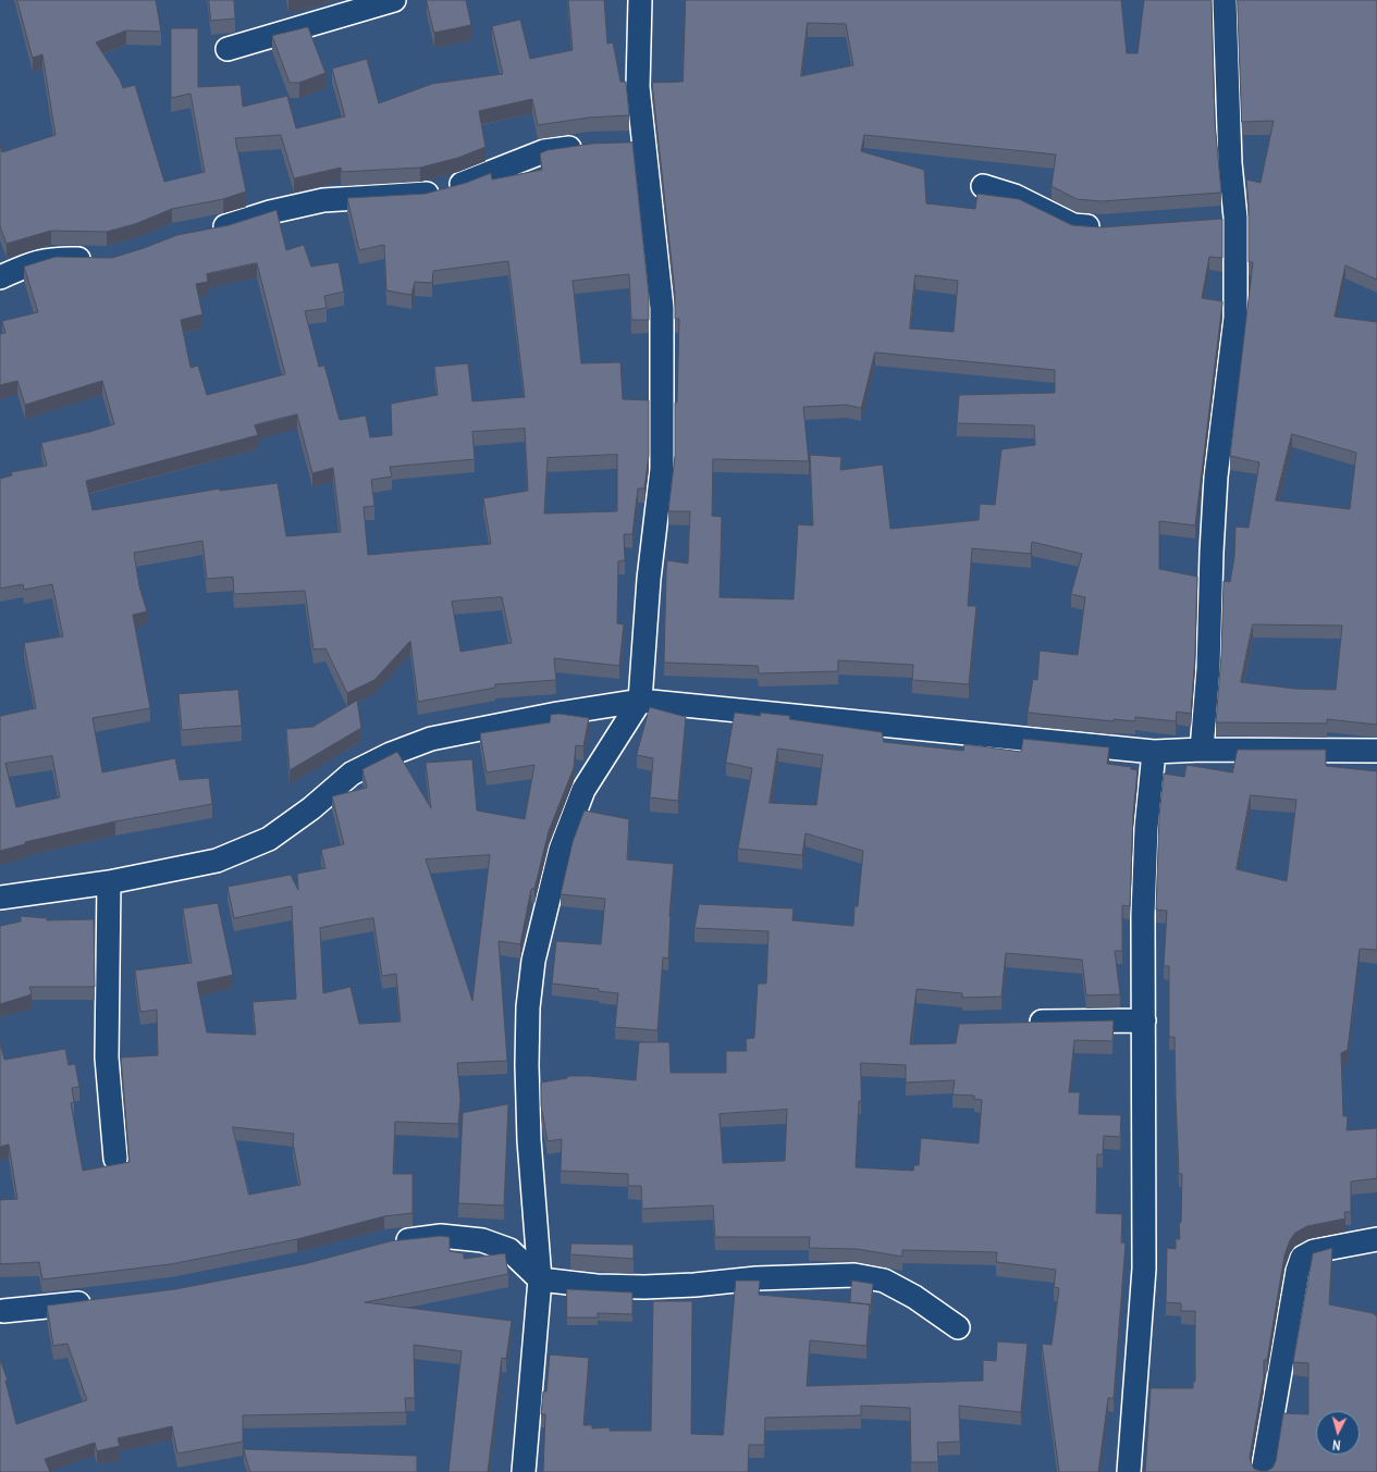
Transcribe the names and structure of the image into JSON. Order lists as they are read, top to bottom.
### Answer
{
  "north": "bottom"
}
